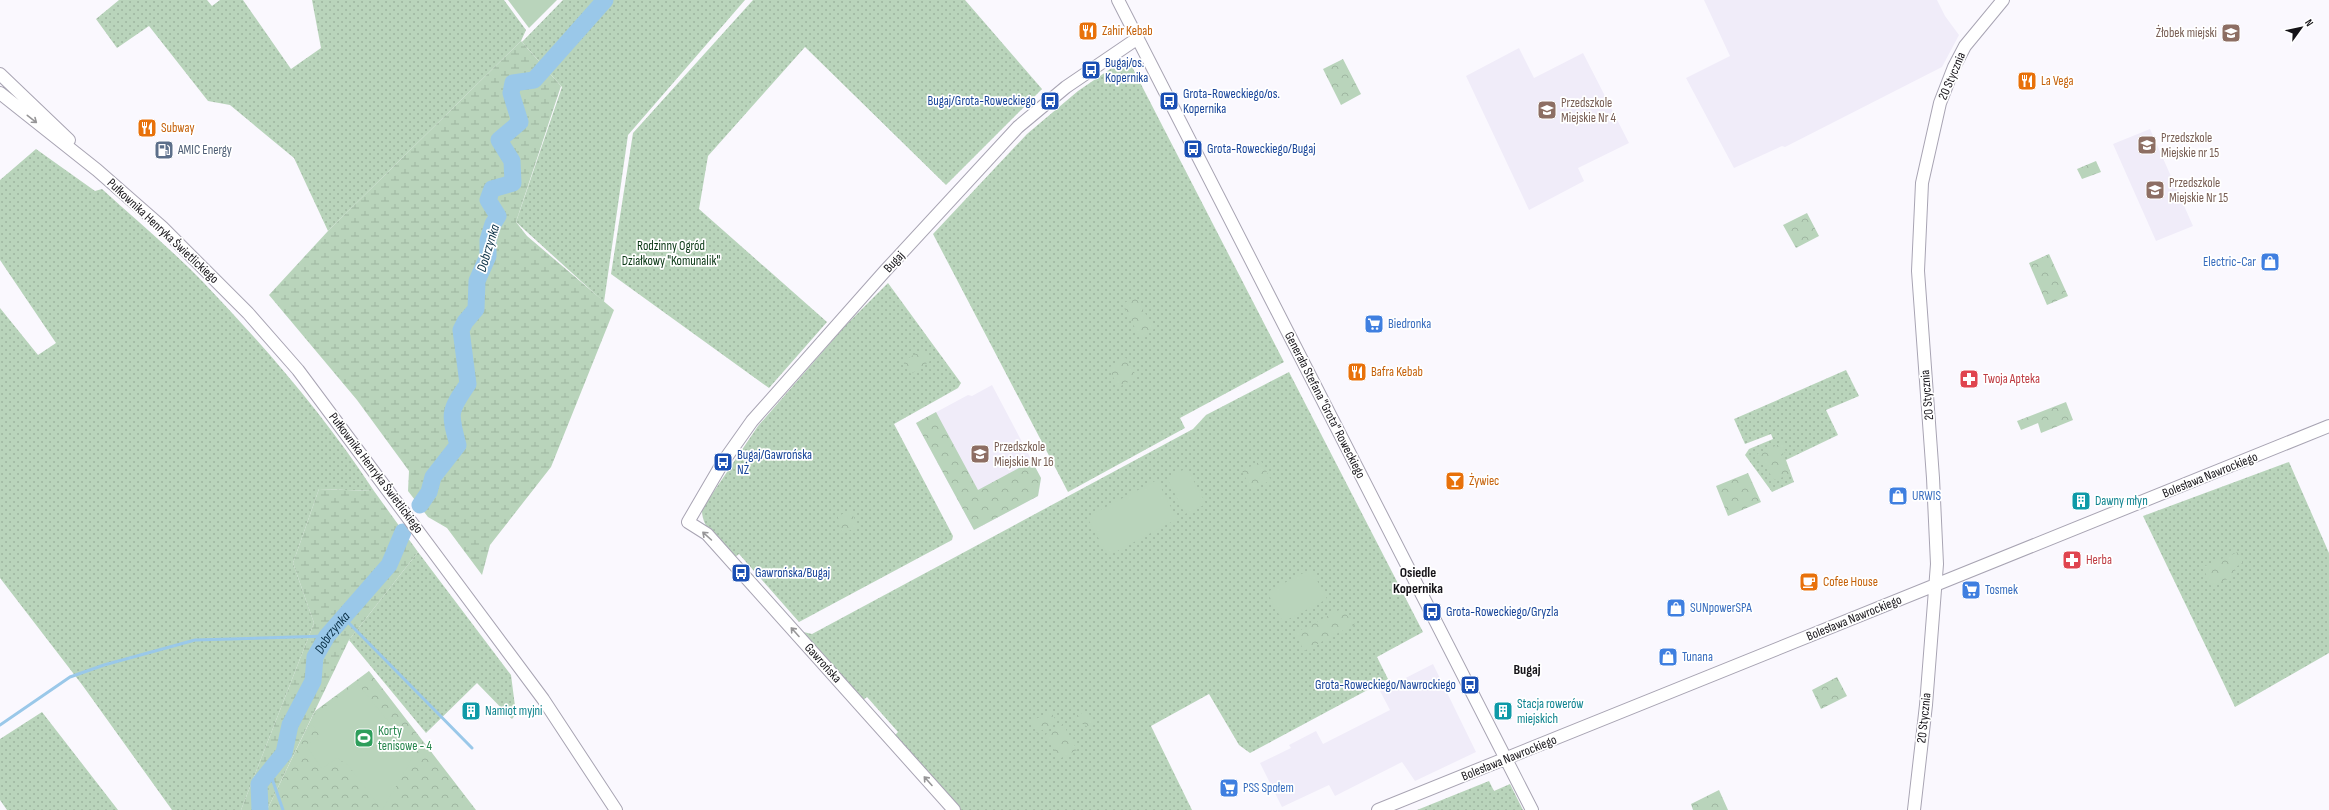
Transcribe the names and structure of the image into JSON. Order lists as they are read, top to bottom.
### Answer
{
  "streets": {
    "street": [
      "20 Stycznia",
      "Pułkownika Henryka Świetlickiego",
      "Bugaj",
      "Generała Stefana \"Grota\" Roweckiego",
      "Bolesława Nawrockiego",
      "Gawrońska"
    ]
  },
  "crossings": [
    ["20 Stycznia", "Bolesława Nawrockiego"],
    ["Bugaj", "Generała Stefana \"Grota\" Roweckiego"],
    ["Bugaj", "Gawrońska"],
    ["Generała Stefana \"Grota\" Roweckiego", "Bolesława Nawrockiego"]
  ],
  "one_way": ["Gawrońska"],
  "districts": ["Osiedle Kopernika", "Bugaj"],
  "water": ["Dobrzynka"],
  "parks": ["Rodzinny Ogród Działkowy \"Komunalik\""],
  "places": {
    "restaurant": [
      "Zahir Kebab",
      "La Vega",
      "Subway",
      "Bafra Kebab"
    ],
    "school or university": [
      "Żłobek miejski",
      "Przedszkole Miejskie Nr 4",
      "Przedszkole Miejskie nr 15",
      "Przedszkole Miejskie Nr 15",
      "Przedszkole Miejskie Nr 16"
    ],
    "bus stop": [
      "Bugaj/os. Kopernika",
      "Bugaj/Grota-Roweckiego",
      "Grota-Roweckiego/os. Kopernika",
      "Grota-Roweckiego/Bugaj",
      "Bugaj/Gawrońska NŻ",
      "Gawrońska/Bugaj",
      "Grota-Roweckiego/Gryzla",
      "Grota-Roweckiego/Nawrockiego"
    ],
    "fuel station": ["AMIC Energy"],
    "shop": [
      "Electric-Car",
      "URWIS",
      "SUNpowerSPA",
      "Tunana"
    ],
    "supermarket": ["Biedronka", "Tosmek", "PSS Społem"],
    "pharmacy": ["Twoja Apteka", "Herba"],
    "bar": ["Żywiec"],
    "building": ["Dawny młyn", "Namiot myjni", "Stacja rowerów miejskich"],
    "cafe": ["Cofee House"],
    "sports": ["Korty tenisowe - 4"]
  },
  "north": "top right"
}
